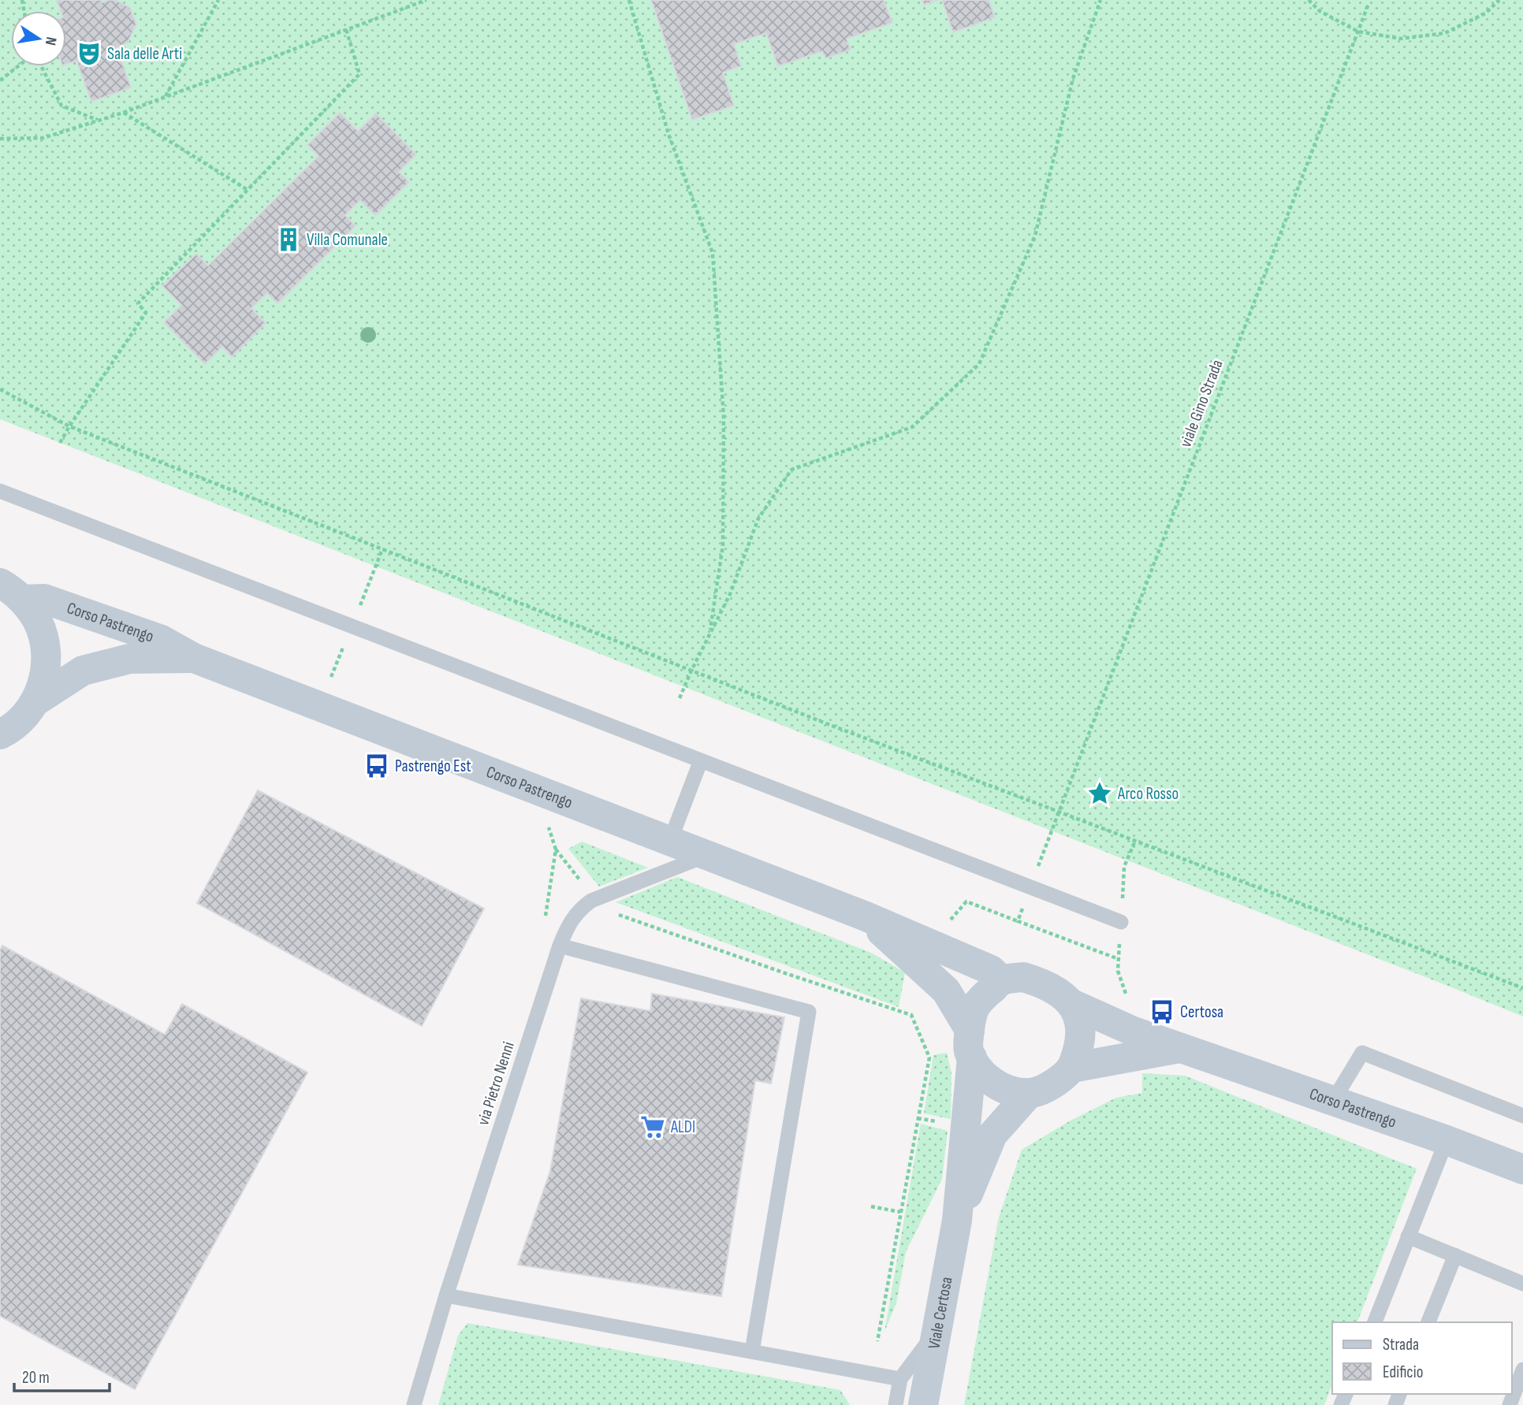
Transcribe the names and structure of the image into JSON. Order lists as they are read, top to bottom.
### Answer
{
  "streets": {
    "street": ["Corso Pastrengo", "Viale Certosa"],
    "lane": ["via Pietro Nenni"],
    "path": ["viale Gino Strada"]
  },
  "crossings": [
    ["Corso Pastrengo", "via Pietro Nenni"],
    ["Corso Pastrengo", "Viale Certosa"]
  ],
  "places": {
    "theatre": ["Sala delle Arti"],
    "building": ["Villa Comunale"],
    "bus stop": ["Pastrengo Est", "Certosa"],
    "place": ["Arco Rosso"],
    "supermarket": ["ALDI"]
  },
  "legend": ["Strada", "Edificio"],
  "scale_bar": "20 m",
  "north": "right"
}
